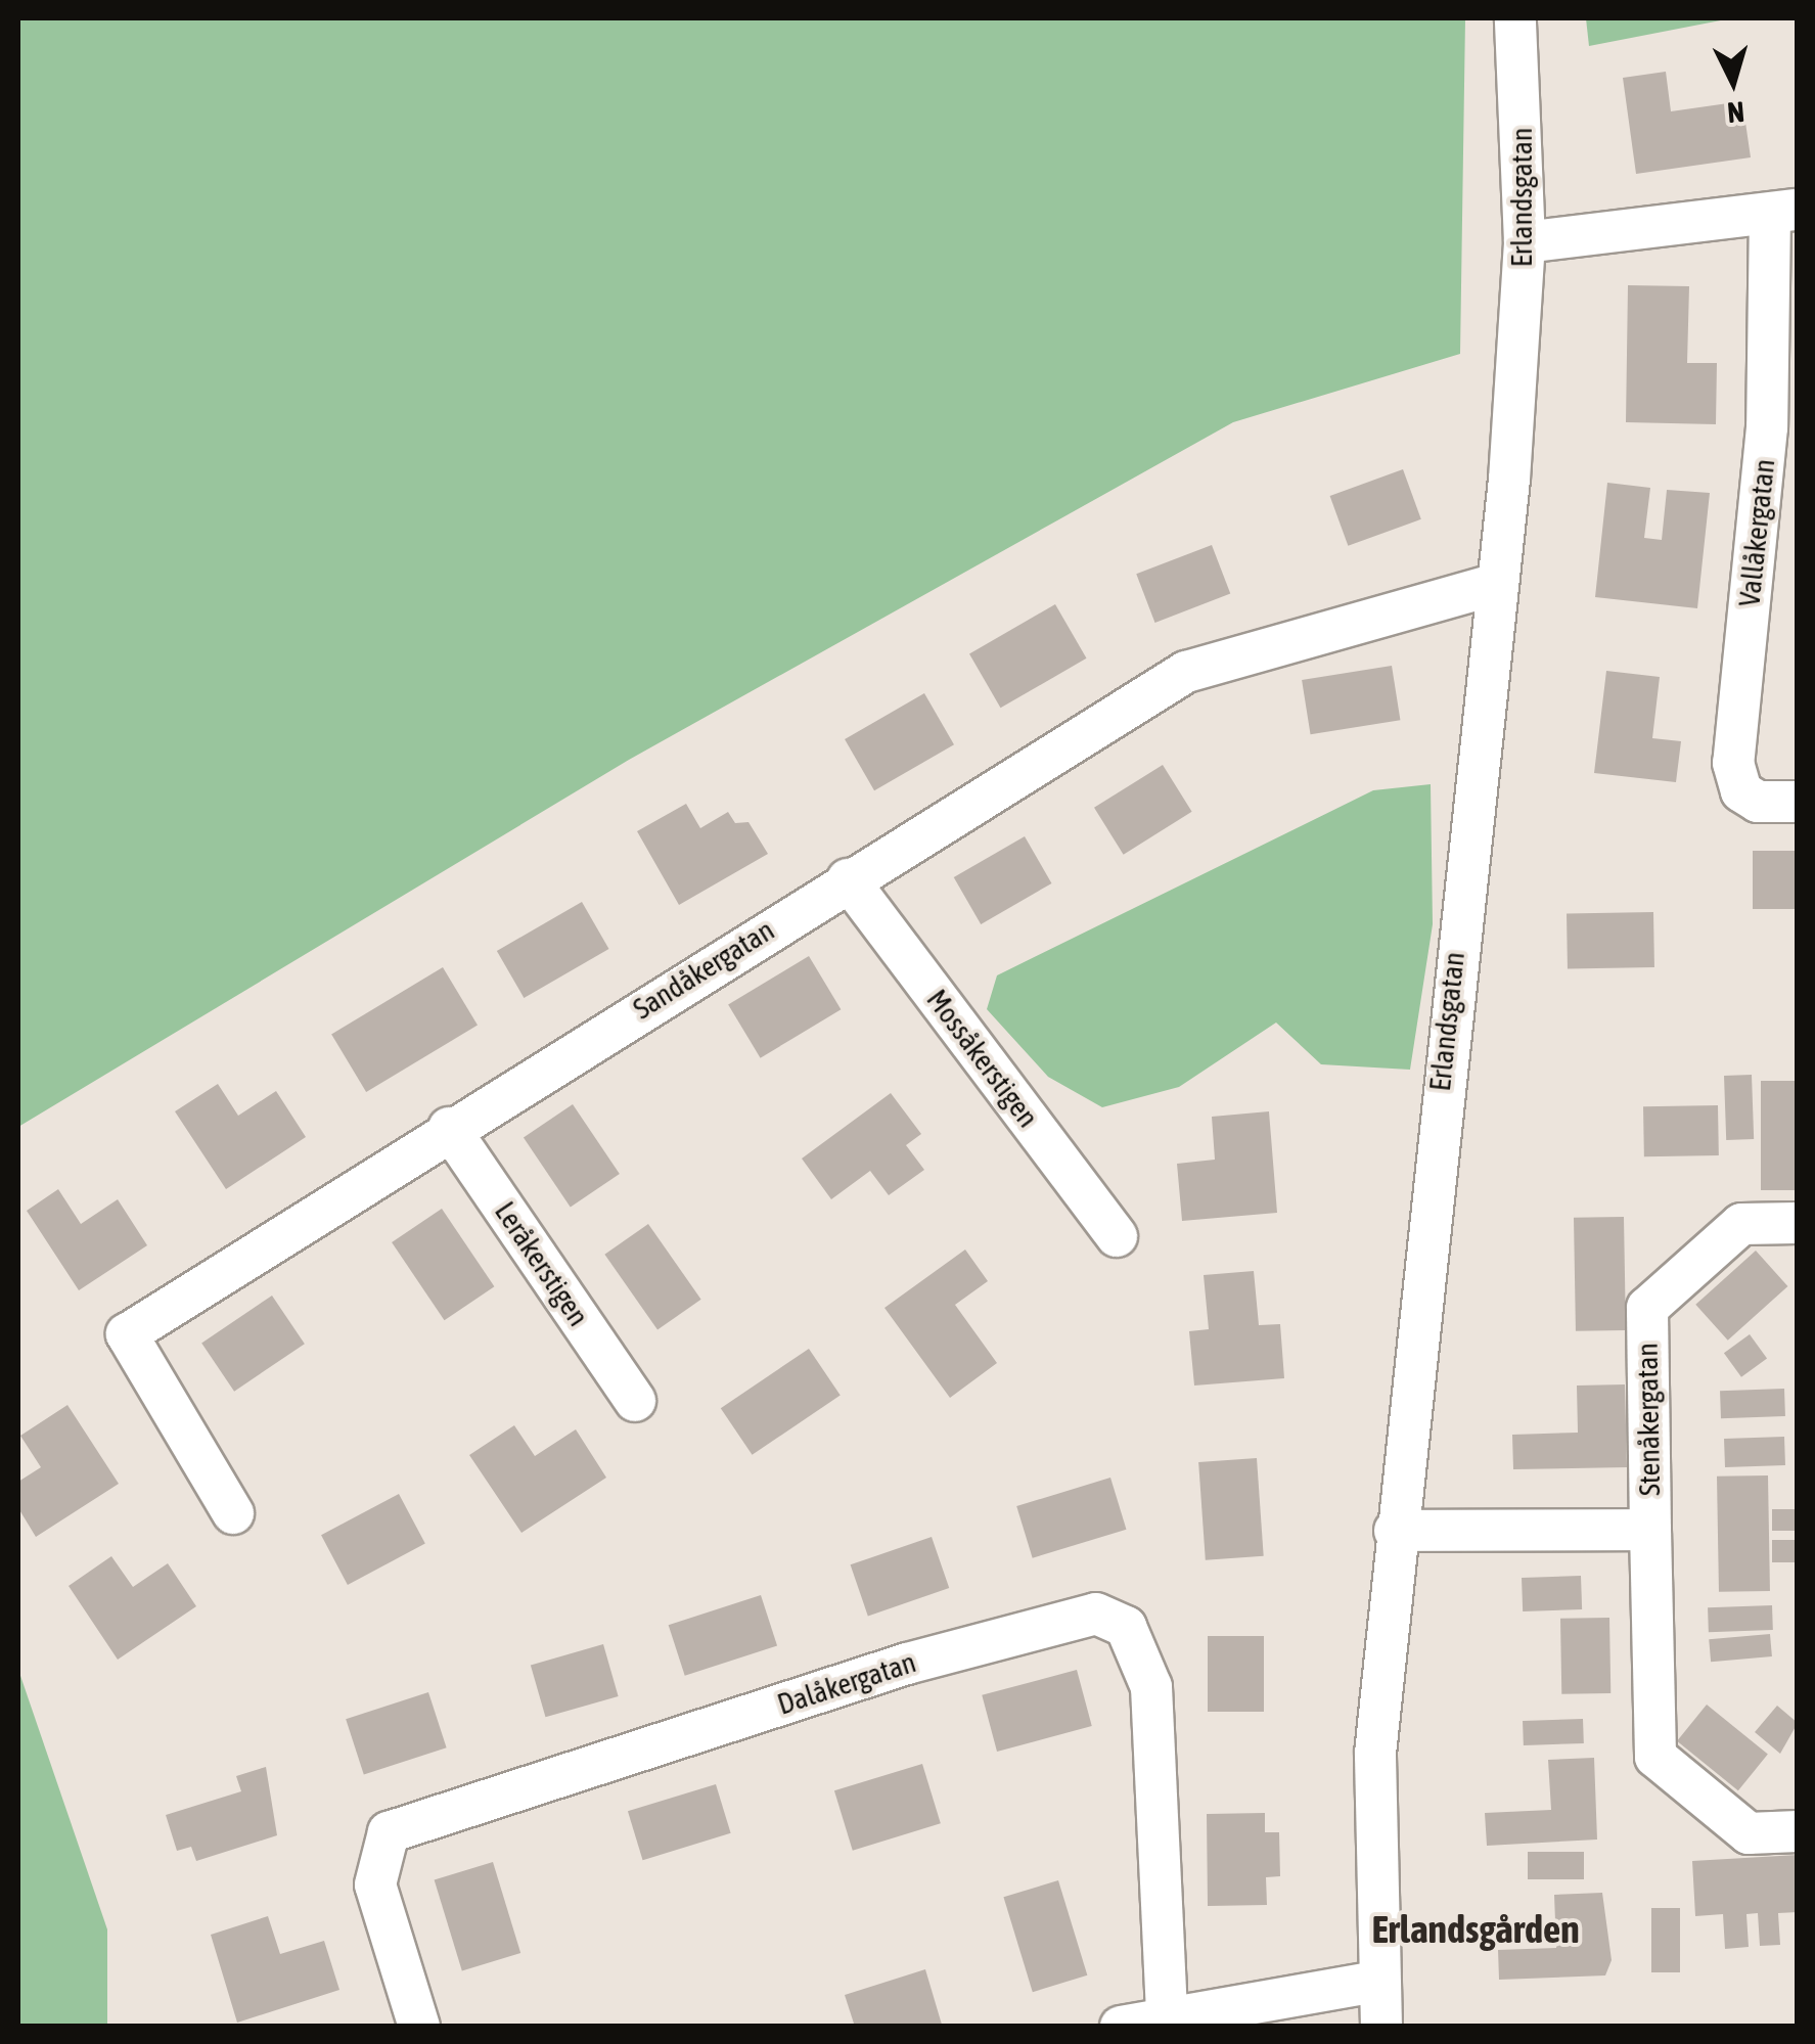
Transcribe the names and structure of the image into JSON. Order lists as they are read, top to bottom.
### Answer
{
  "streets": {
    "street": [
      "Erlandsgatan",
      "Vallåkergatan",
      "Sandåkergatan",
      "Mossåkerstigen",
      "Leråkerstigen",
      "Stenåkergatan",
      "Dalåkergatan"
    ]
  },
  "crossings": [
    ["Erlandsgatan", "Vallåkergatan"],
    ["Erlandsgatan", "Sandåkergatan"],
    ["Erlandsgatan", "Stenåkergatan"],
    ["Sandåkergatan", "Mossåkerstigen"],
    ["Sandåkergatan", "Leråkerstigen"]
  ],
  "districts": ["Erlandsgården"],
  "north": "bottom"
}
